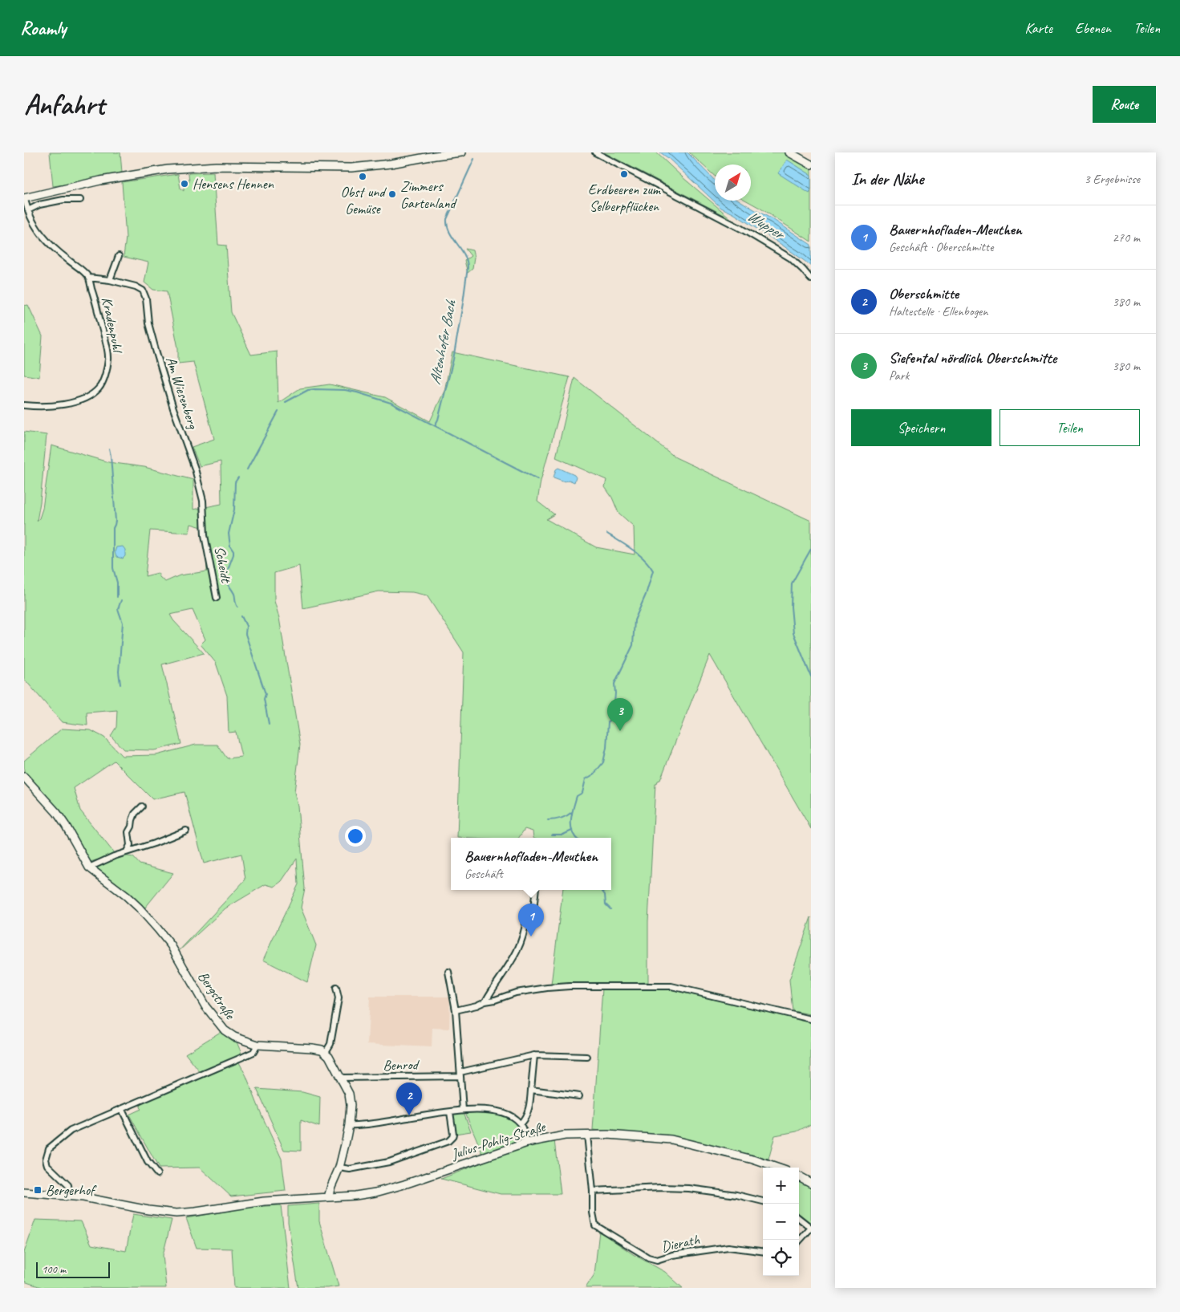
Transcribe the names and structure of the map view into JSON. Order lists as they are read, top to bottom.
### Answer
{
  "streets": {
    "street": [
      "Kradenpuhl",
      "Am Wiesenberg",
      "Scheidt",
      "Bergstraße",
      "Benrod",
      "Julius-Pohlig-Straße",
      "Dierath"
    ]
  },
  "crossings": [
    ["Kradenpuhl", "Am Wiesenberg"],
    ["Am Wiesenberg", "Scheidt"],
    ["Julius-Pohlig-Straße", "Dierath"]
  ],
  "water": ["Wupper", "Altenhofer Bach"],
  "places": {
    "other": [
      "Erdbeeren zum Selberpflücken",
      "Obst und Gemüse",
      "Hensens Hennen",
      "Zimmers Gartenland"
    ],
    "transit": ["Bergerhof"]
  },
  "scale_bar": "100 m",
  "north": "top right",
  "page": {
    "header": "Roamly",
    "nav": ["Karte", "Ebenen", "Teilen"],
    "buttons": [
      "Route",
      ["Speichern", "Teilen"]
    ],
    "title": "Anfahrt",
    "heading": ["In der Nähe", "3 Ergebnisse"],
    "list": [
      {
        "mark": "1",
        "name": "Bauernhofladen-Meuthen",
        "note": "Geschäft · Oberschmitte",
        "value": "270 m"
      },
      {
        "mark": "2",
        "name": "Oberschmitte",
        "note": "Haltestelle · Ellenbogen",
        "value": "380 m"
      },
      {
        "mark": "3",
        "name": "Siefental nördlich Oberschmitte",
        "note": "Park",
        "value": "380 m"
      }
    ],
    "pins": ["3", "1", "2"],
    "popup": ["Bauernhofladen-Meuthen", "Geschäft"],
    "map_buttons": ["+", "−"],
    "scale": "100 m"
  }
}
